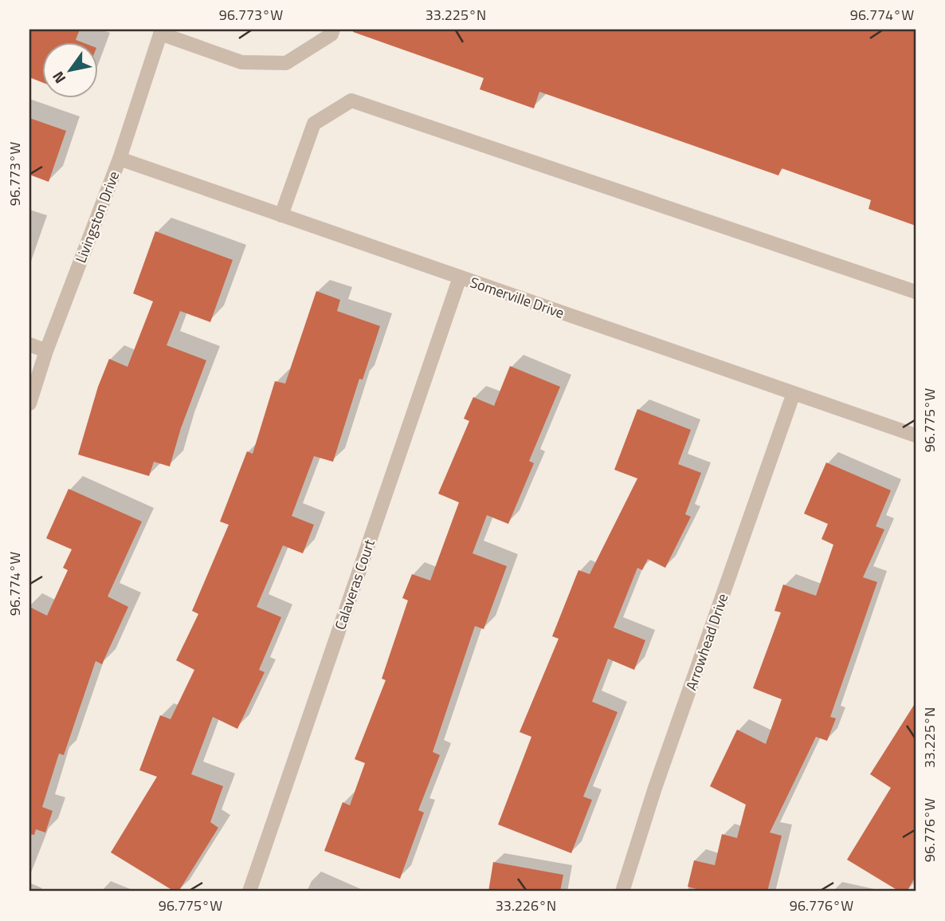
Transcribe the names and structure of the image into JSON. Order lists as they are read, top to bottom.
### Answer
{
  "streets": {
    "street": [
      "Livingston Drive",
      "Somerville Drive",
      "Calaveras Court",
      "Arrowhead Drive"
    ]
  },
  "crossings": [
    ["Livingston Drive", "Somerville Drive"],
    ["Somerville Drive", "Calaveras Court"],
    ["Somerville Drive", "Arrowhead Drive"]
  ],
  "north": "bottom left",
  "coordinates": [
    "96.773°W",
    "33.225°N",
    "96.774°W",
    "96.775°W",
    "96.776°W",
    "33.226°N"
  ]
}
